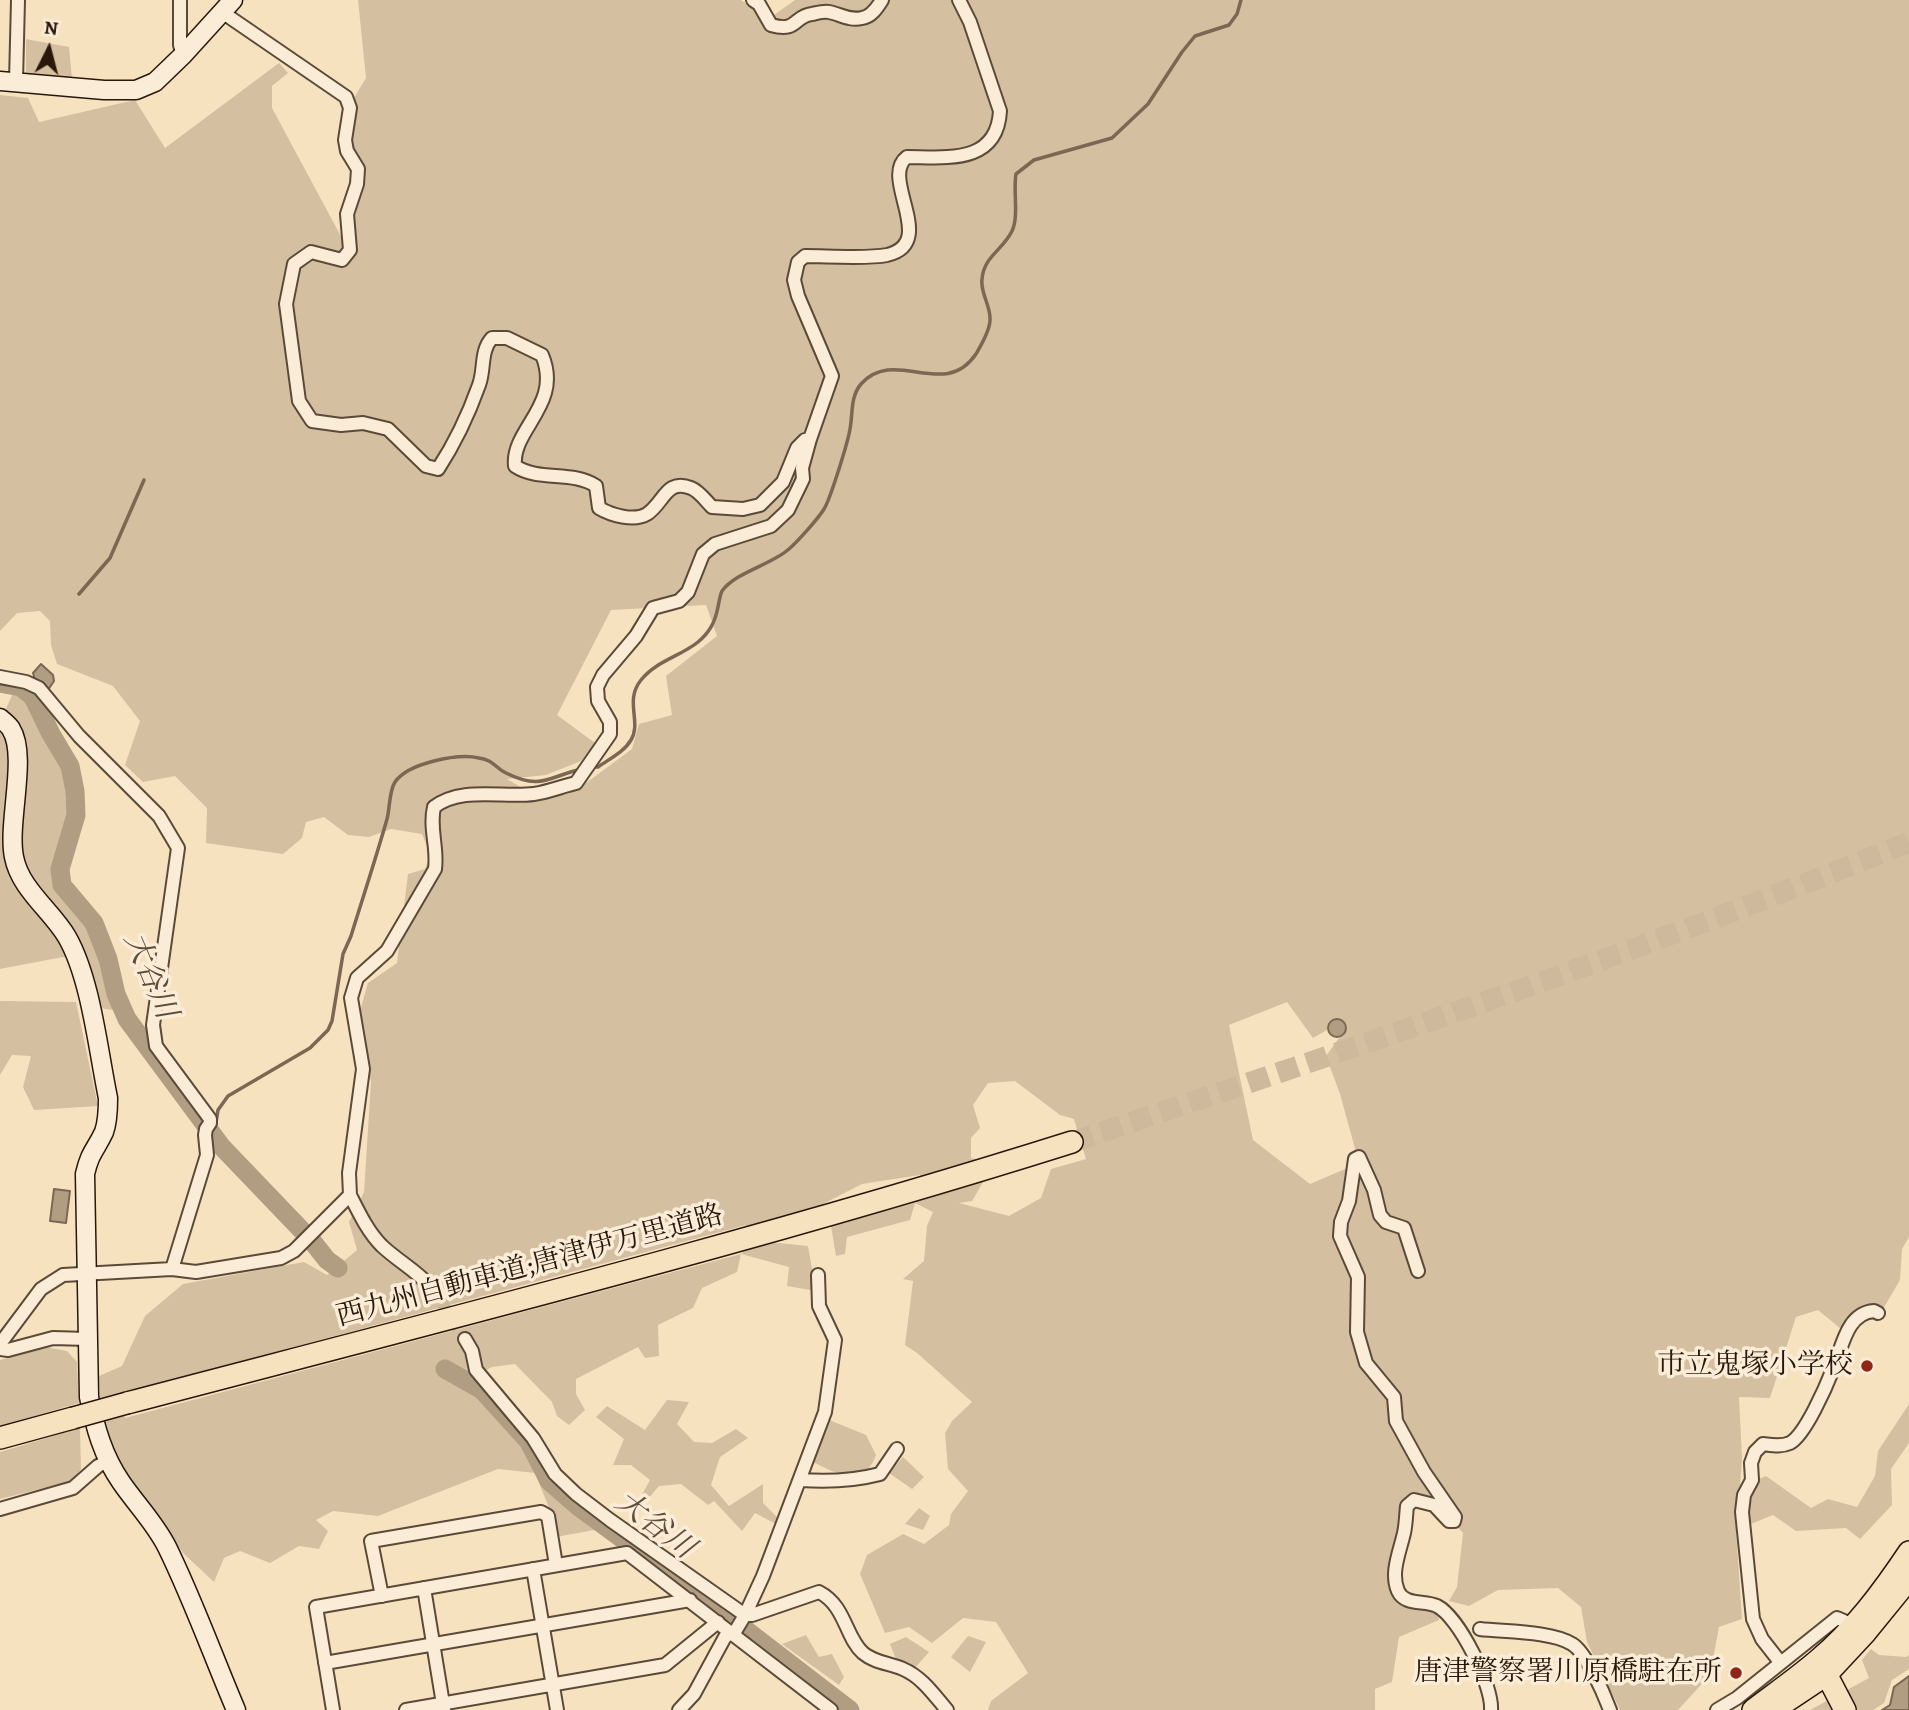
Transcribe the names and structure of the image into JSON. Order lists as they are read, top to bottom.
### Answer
{
  "streets": {
    "highway": ["西九州自動車道;唐津伊万里道路"]
  },
  "water": ["大谷川"],
  "places": ["市立鬼塚小学校", "唐津警察署川原橋駐在所"],
  "north": "top"
}
